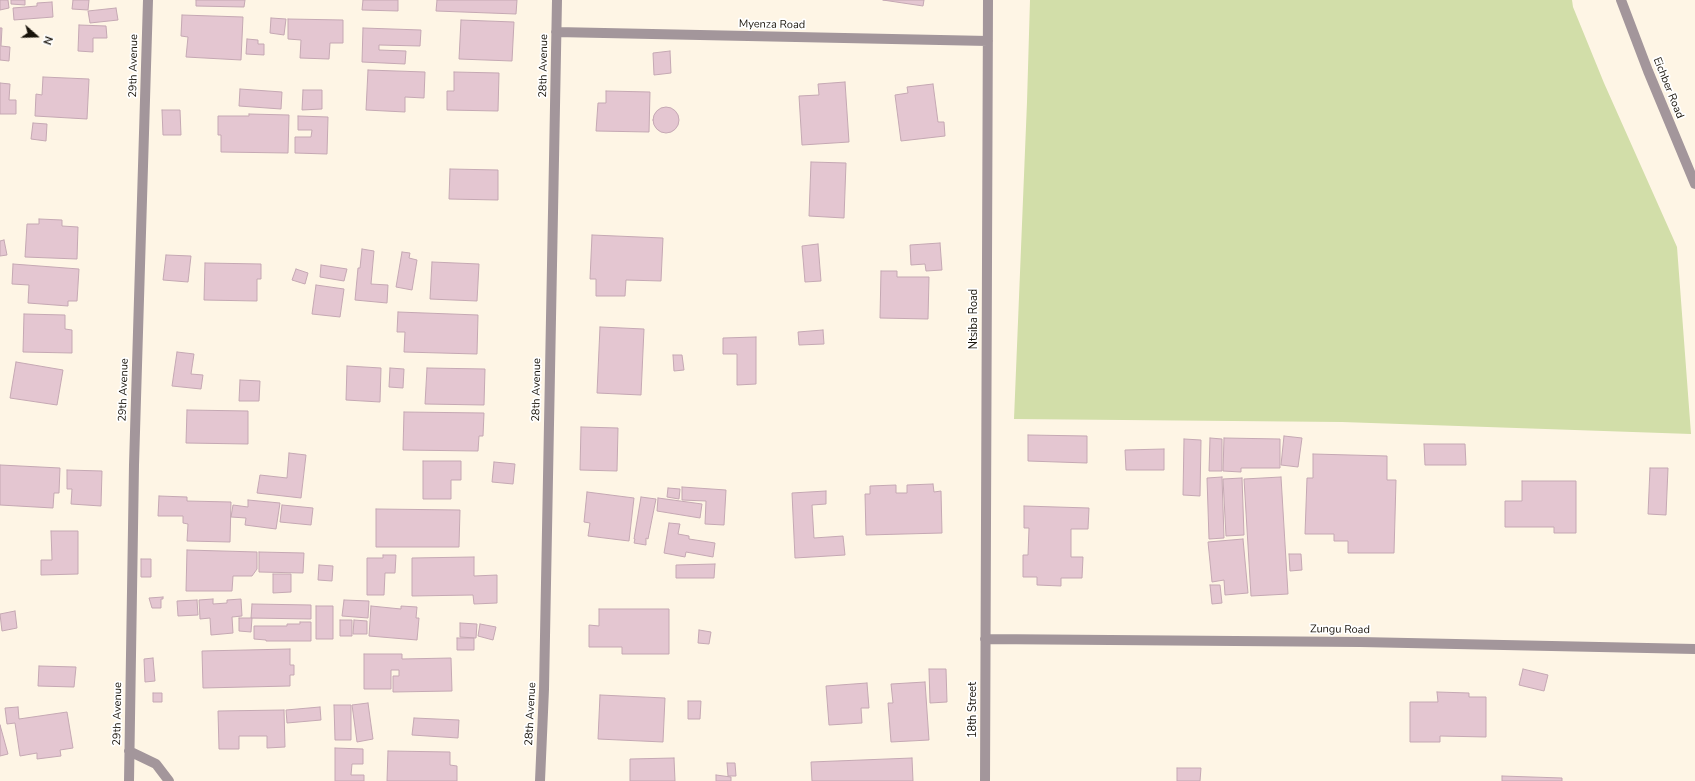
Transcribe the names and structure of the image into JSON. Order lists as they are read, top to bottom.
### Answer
{
  "streets": {
    "street": [
      "Myenza Road",
      "29th Avenue",
      "28th Avenue",
      "Eichber Road",
      "Ntsiba Road",
      "Zungu Road",
      "18th Street"
    ]
  },
  "crossings": [
    ["Myenza Road", "28th Avenue"],
    ["Myenza Road", "Ntsiba Road"],
    ["Ntsiba Road", "Zungu Road"],
    ["Ntsiba Road", "18th Street"],
    ["Zungu Road", "18th Street"]
  ],
  "north": "right"
}
